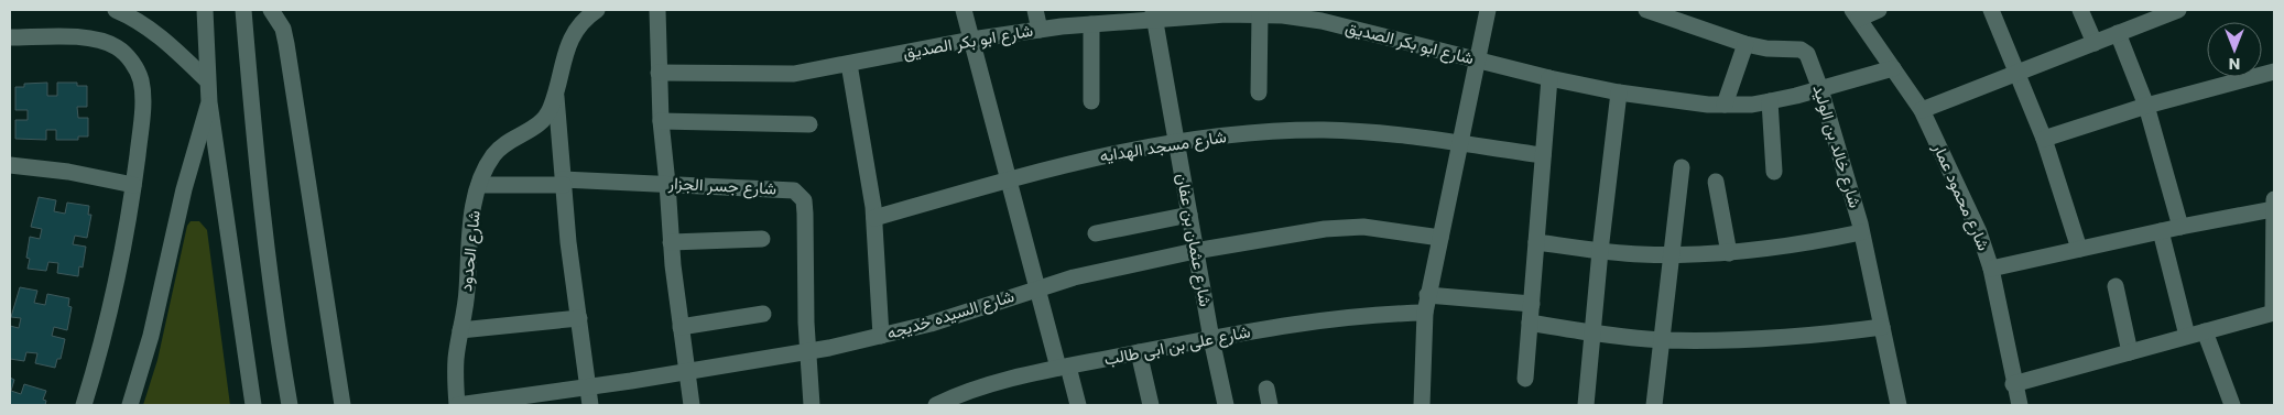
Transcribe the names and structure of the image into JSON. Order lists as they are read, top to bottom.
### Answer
{
  "streets": {
    "street": [
      "شارع ابو بكر الصديق",
      "شارع مسجد الهدايه",
      "شارع خالد بن الوليد",
      "شارع جسر الجزار",
      "شارع محمود عمار",
      "شارع عثمان بن عفان",
      "شارع الحدود",
      "شارع السيده خديجه",
      "شارع على بن ابى طالب"
    ]
  },
  "crossings": [
    ["شارع ابو بكر الصديق", "شارع خالد بن الوليد"],
    ["شارع ابو بكر الصديق", "شارع محمود عمار"],
    ["شارع ابو بكر الصديق", "شارع عثمان بن عفان"],
    ["شارع مسجد الهدايه", "شارع عثمان بن عفان"],
    ["شارع جسر الجزار", "شارع الحدود"],
    ["شارع جسر الجزار", "شارع السيده خديجه"],
    ["شارع عثمان بن عفان", "شارع السيده خديجه"],
    ["شارع عثمان بن عفان", "شارع على بن ابى طالب"],
    ["شارع الحدود", "شارع السيده خديجه"]
  ],
  "north": "bottom"
}
